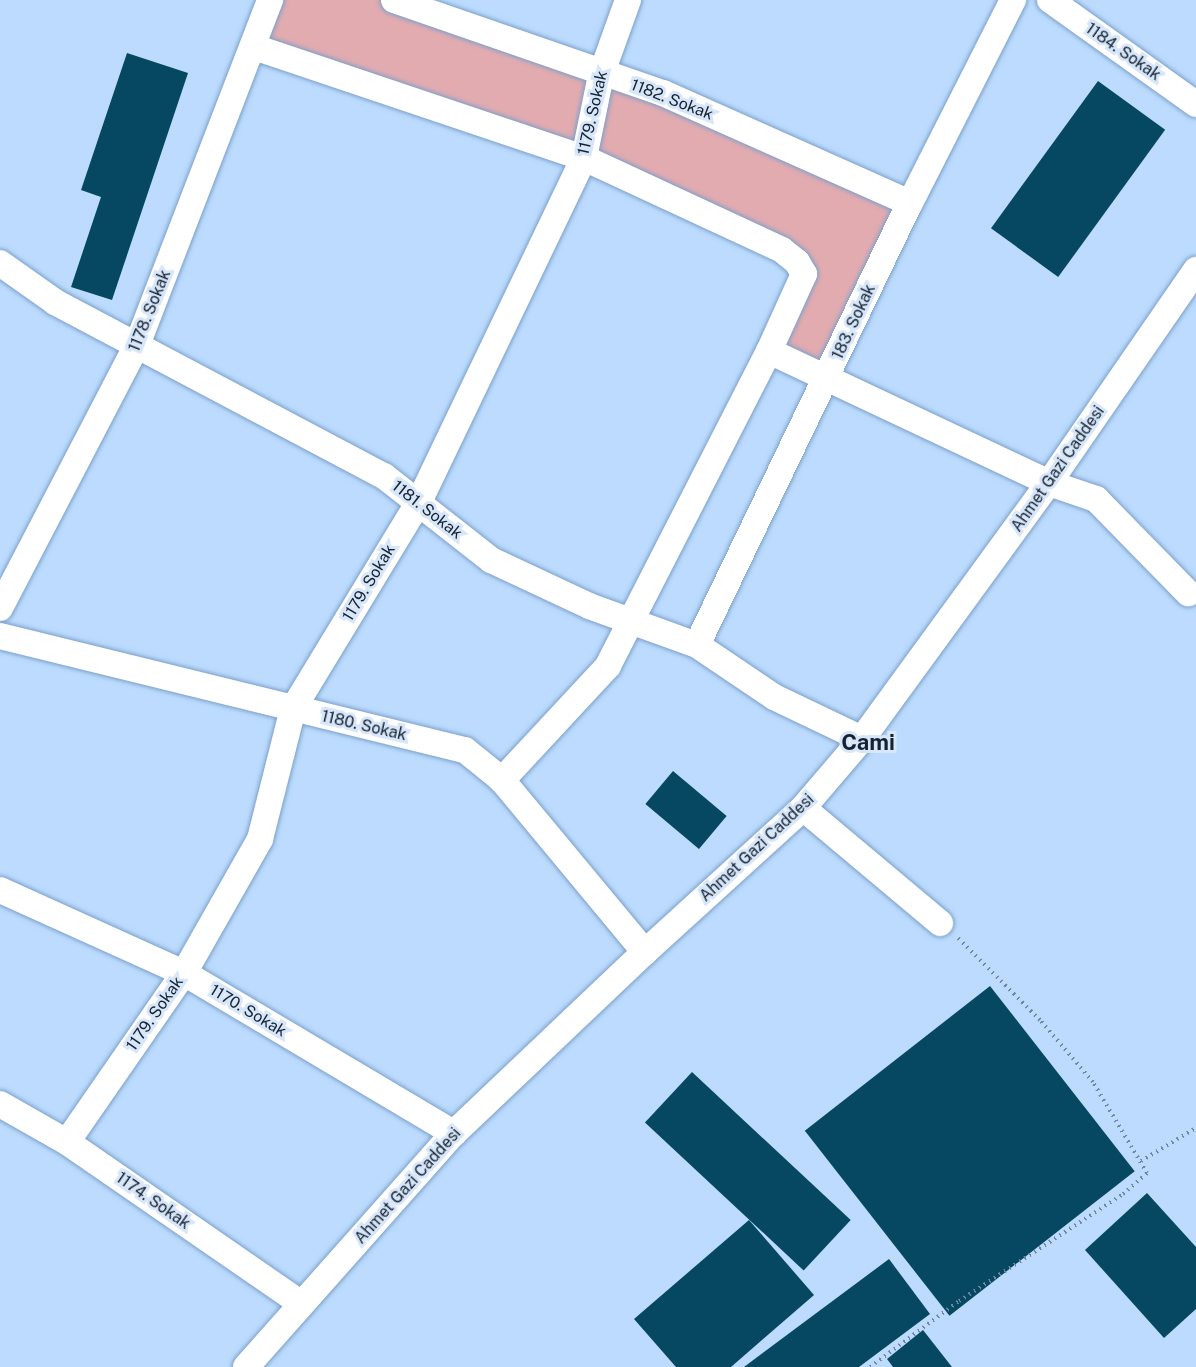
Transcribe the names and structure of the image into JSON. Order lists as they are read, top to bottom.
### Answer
{
  "streets": {
    "street": [
      "1184. Sokak",
      "1182. Sokak",
      "1179. Sokak",
      "1178. Sokak",
      "183. Sokak",
      "Ahmet Gazi Caddesi",
      "1181. Sokak",
      "1180. Sokak",
      "1170. Sokak",
      "1174. Sokak"
    ]
  },
  "crossings": [
    ["1182. Sokak", "1179. Sokak"],
    ["1182. Sokak", "183. Sokak"],
    ["1179. Sokak", "1181. Sokak"],
    ["1179. Sokak", "1180. Sokak"],
    ["1179. Sokak", "1170. Sokak"],
    ["1179. Sokak", "1174. Sokak"],
    ["1178. Sokak", "1181. Sokak"],
    ["183. Sokak", "1181. Sokak"],
    ["Ahmet Gazi Caddesi", "1181. Sokak"],
    ["Ahmet Gazi Caddesi", "1180. Sokak"],
    ["Ahmet Gazi Caddesi", "1170. Sokak"],
    ["Ahmet Gazi Caddesi", "1174. Sokak"]
  ],
  "districts": ["Cami"]
}
